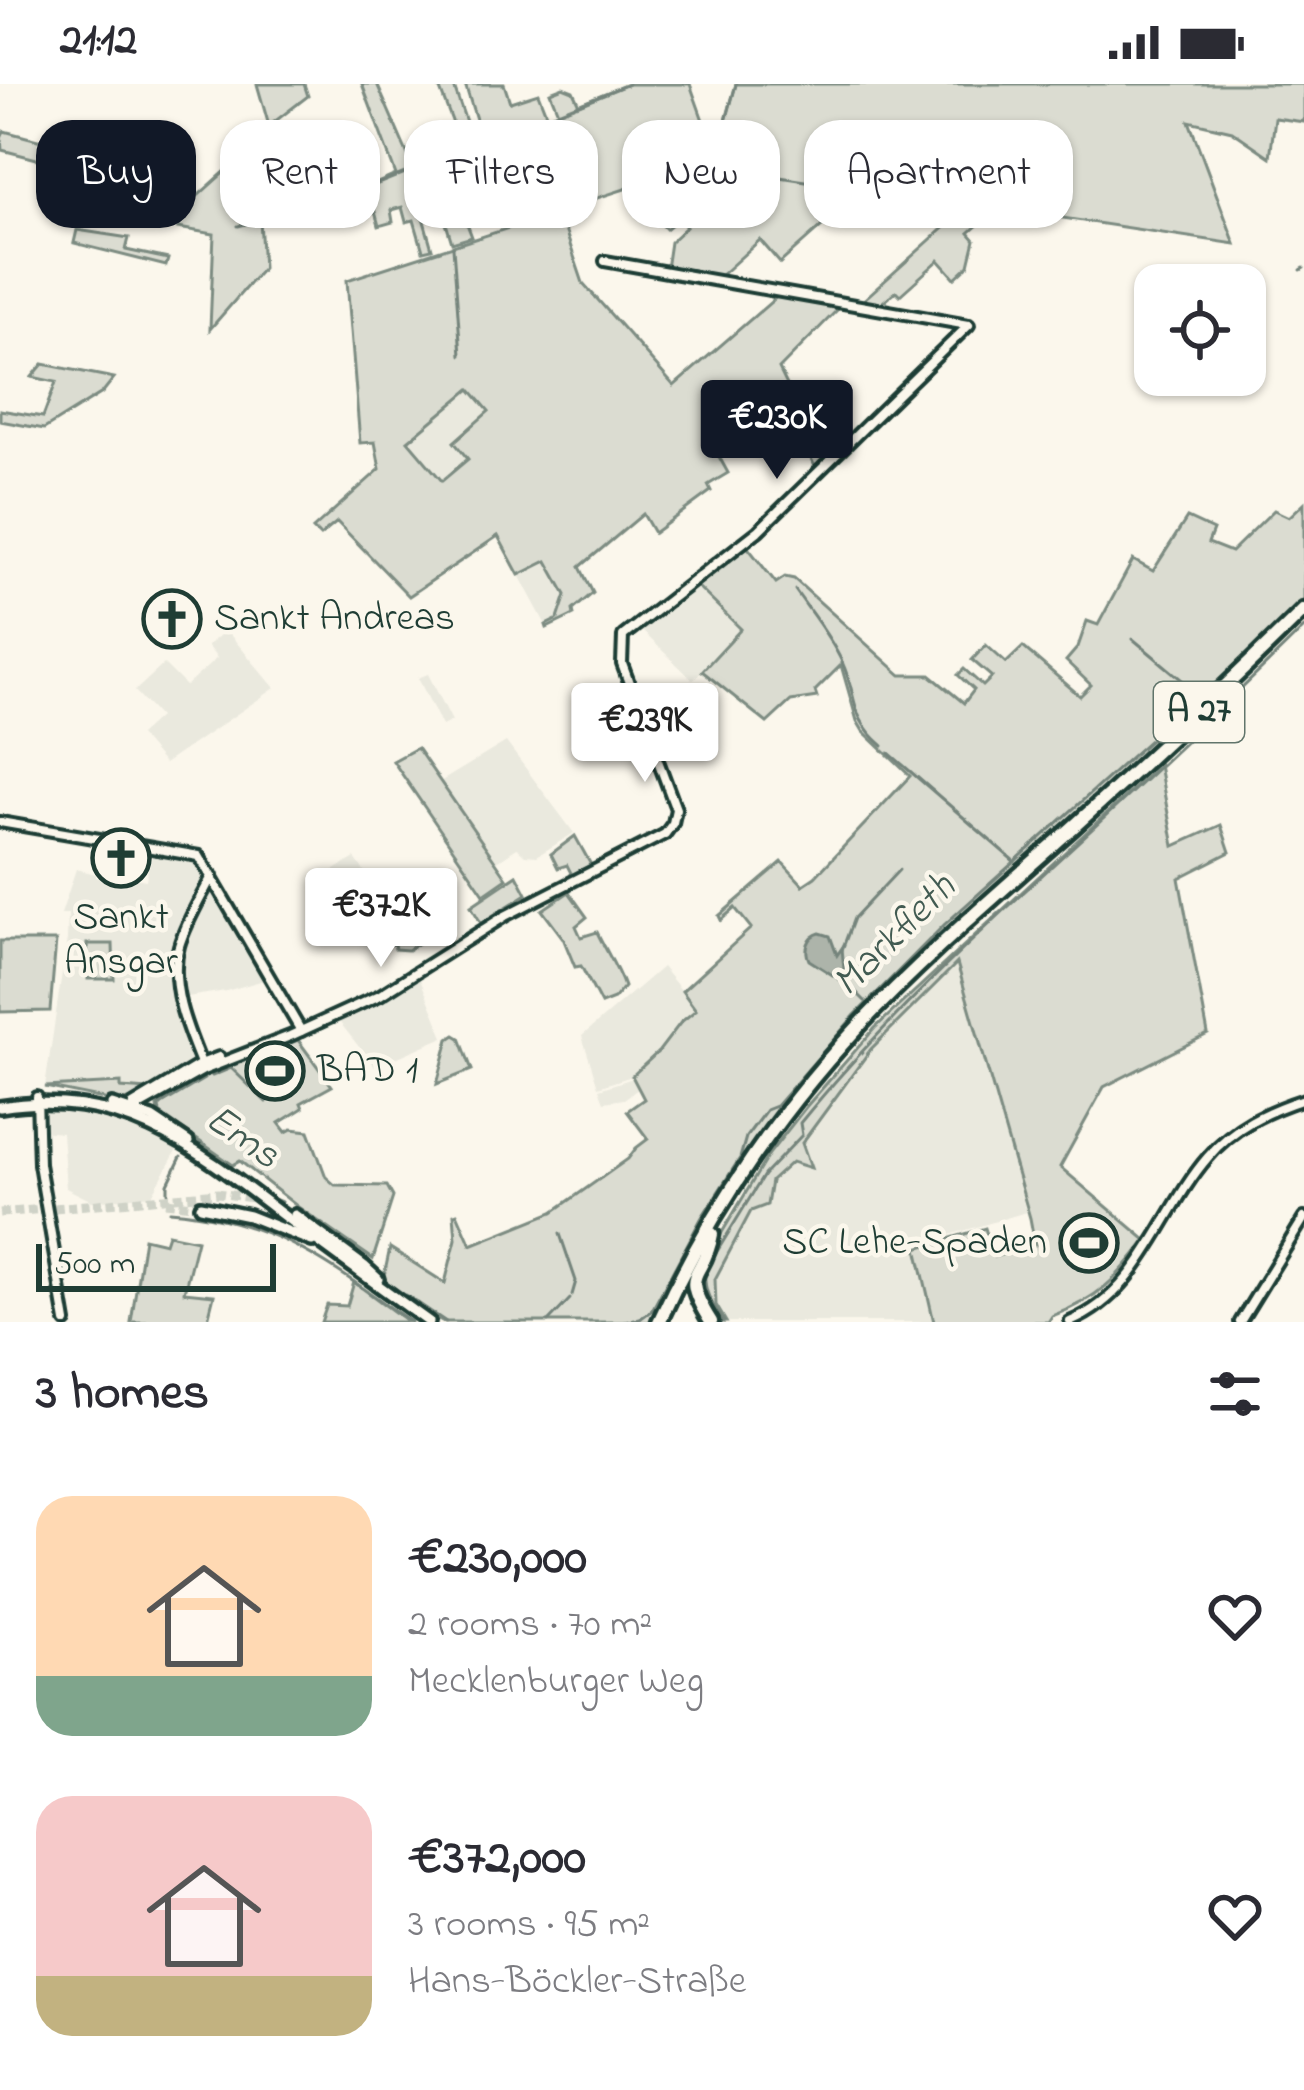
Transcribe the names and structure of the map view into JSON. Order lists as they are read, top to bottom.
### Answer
{
  "streets": {
    "highway": ["A 27"]
  },
  "water": ["Markfleth", "Ems"],
  "places": {
    "church": ["Sankt Andreas", "Sankt Ansgar"],
    "sports": ["BAD 1", "SC Lehe-Spaden"]
  },
  "scale_bar": "500 m",
  "page": {
    "status": "21:12",
    "chip": [
      "Buy",
      "Rent",
      "Filters",
      "New",
      "Apartment"
    ],
    "price": ["€230K", "€239K", "€372K"],
    "scale": "500 m",
    "heading": "3 homes",
    "list": [
      {
        "name": "€230,000",
        "note": "2 rooms · 70 m² · Mecklenburger Weg"
      },
      {
        "name": "€372,000",
        "note": "3 rooms · 95 m² · Hans-Böckler-Straße"
      }
    ]
  }
}
